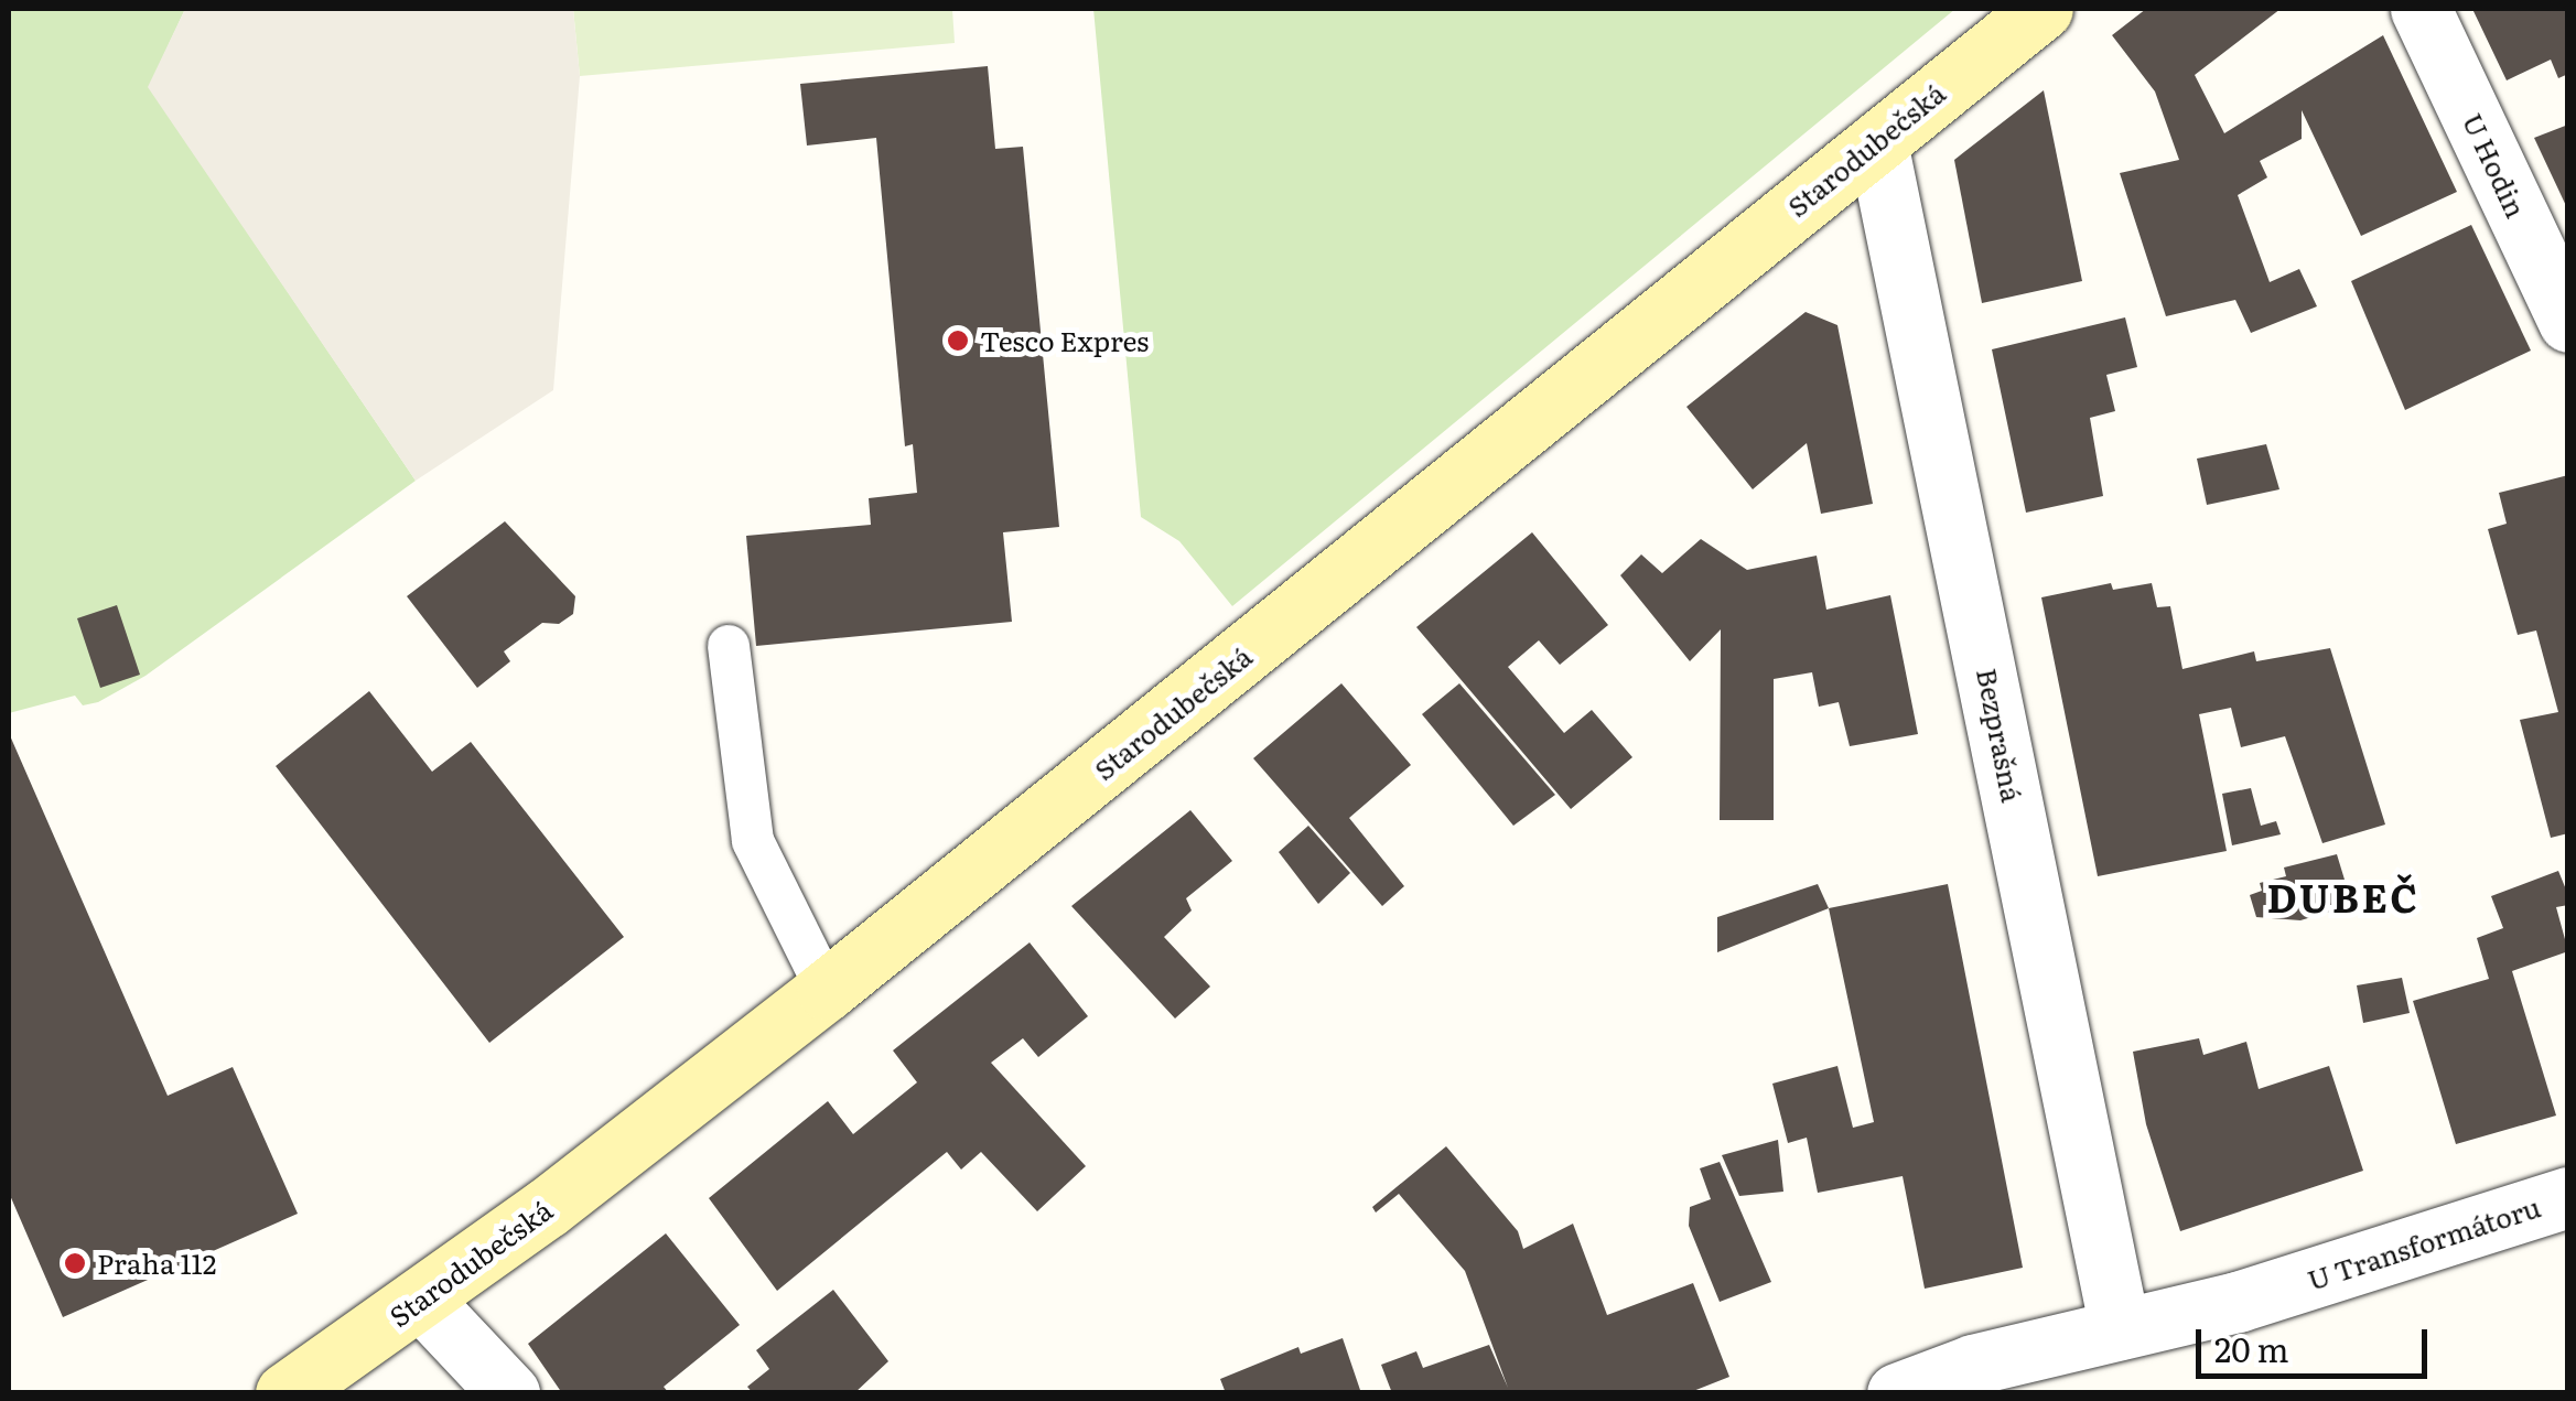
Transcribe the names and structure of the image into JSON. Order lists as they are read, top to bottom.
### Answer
{
  "streets": {
    "street": [
      "Starodubečská",
      "U Hodin",
      "Bezprašná",
      "U Transformátoru"
    ]
  },
  "crossings": [
    ["Starodubečská", "Bezprašná"],
    ["Bezprašná", "U Transformátoru"]
  ],
  "districts": ["DUBEČ"],
  "places": ["Tesco Expres", "Praha 112"],
  "scale_bar": "20 m"
}
